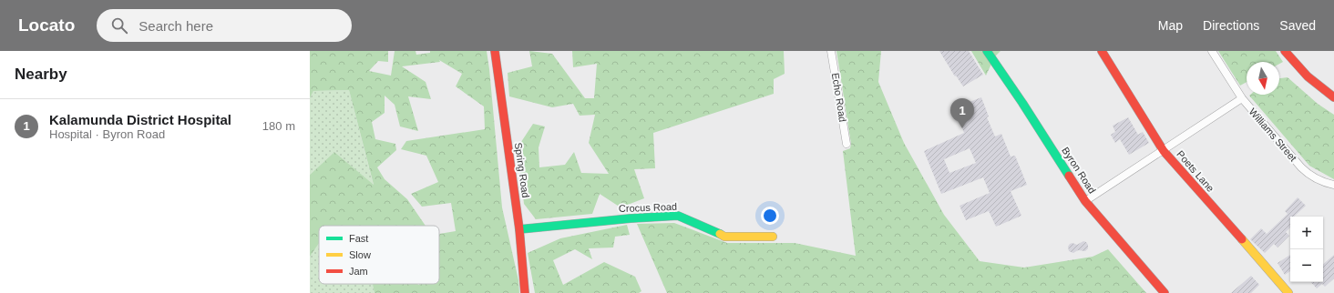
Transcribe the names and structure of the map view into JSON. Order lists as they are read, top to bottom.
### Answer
{
  "streets": {
    "street": [
      "Echo Road",
      "Williams Street",
      "Spring Road",
      "Byron Road",
      "Poets Lane",
      "Crocus Road"
    ]
  },
  "crossings": [
    ["Spring Road", "Crocus Road"]
  ],
  "legend": ["Fast", "Slow", "Jam"],
  "north": "bottom",
  "page": {
    "header": "Locato",
    "search": "Search here",
    "nav": ["Map", "Directions", "Saved"],
    "heading": "Nearby",
    "list": [
      {
        "mark": "1",
        "name": "Kalamunda District Hospital",
        "note": "Hospital · Byron Road",
        "value": "180 m"
      }
    ],
    "pins": "1",
    "map_buttons": ["+", "−"]
  }
}
